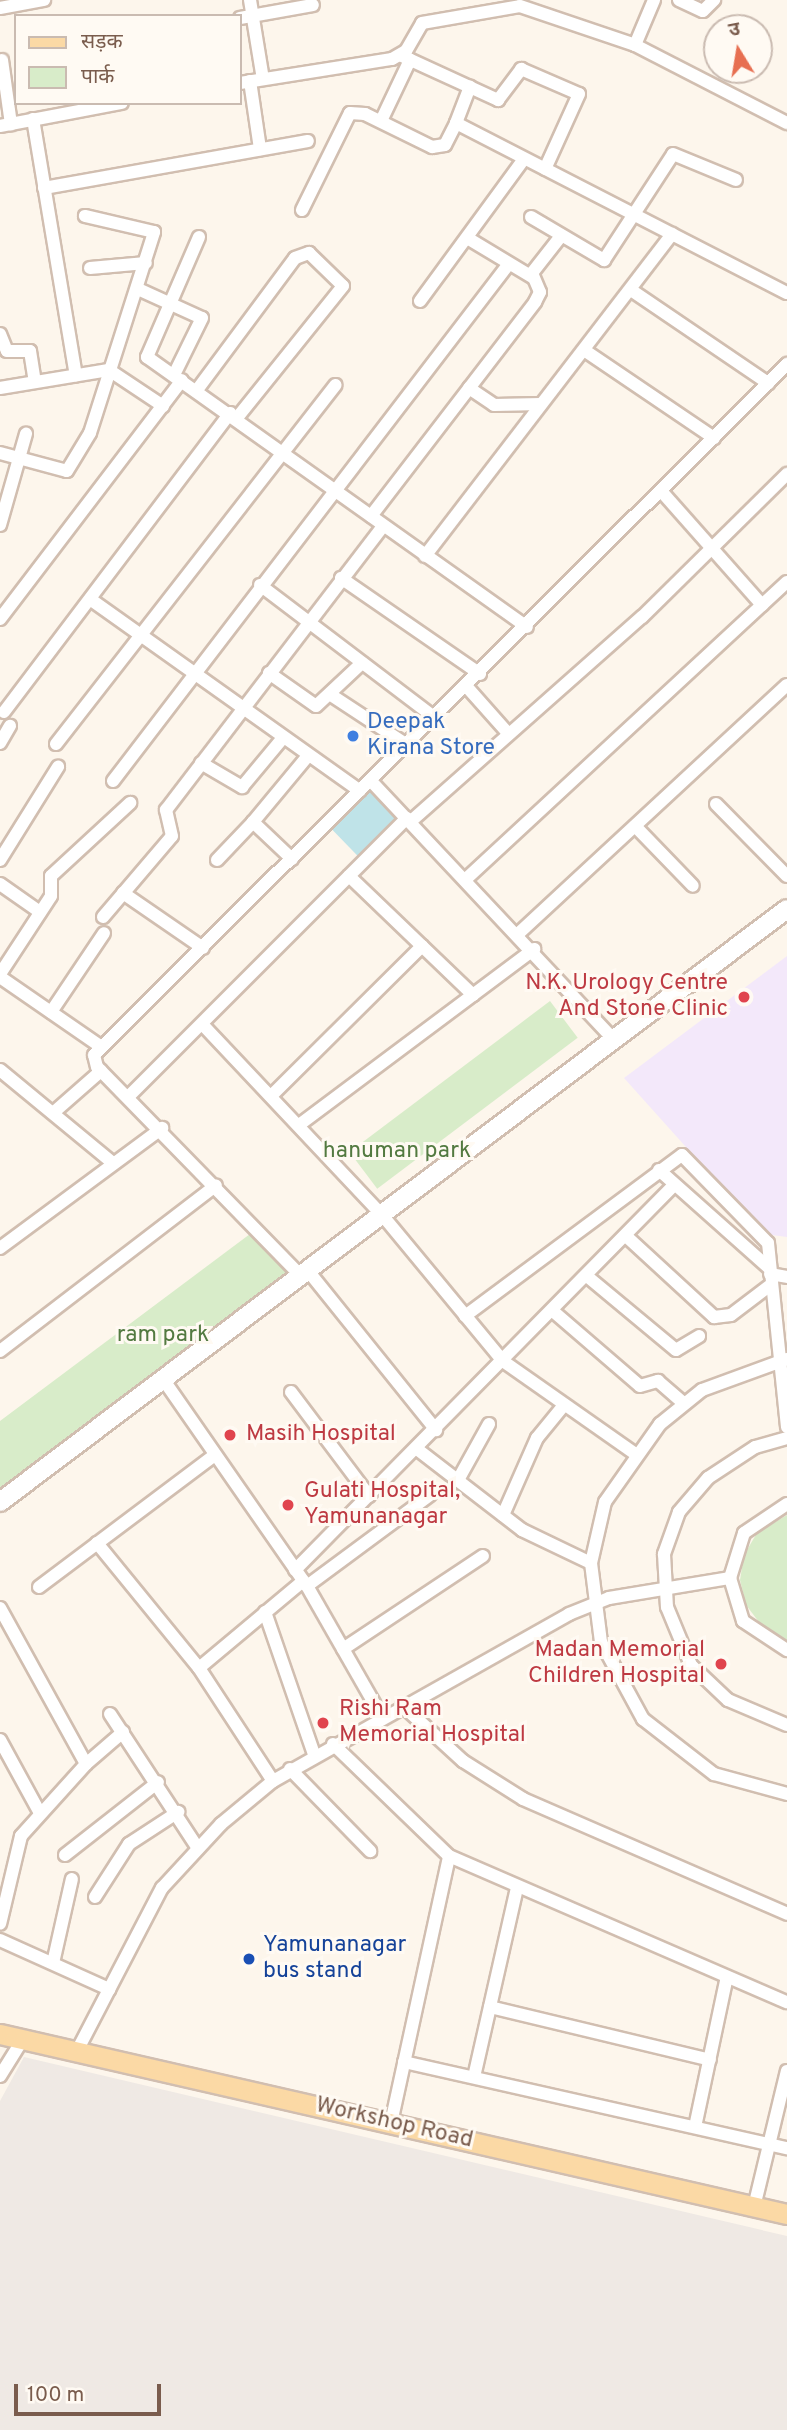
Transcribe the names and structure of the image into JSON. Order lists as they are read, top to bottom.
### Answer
{
  "streets": {
    "main road": ["Workshop Road"]
  },
  "parks": ["hanuman park", "ram park"],
  "places": [
    "Deepak Kirana Store",
    "N.K. Urology Centre And Stone Clinic",
    "Masih Hospital",
    "Gulati Hospital, Yamunanagar",
    "Madan Memorial Children Hospital",
    "Rishi Ram Memorial Hospital",
    "Yamunanagar bus stand"
  ],
  "legend": ["सड़क", "पार्क"],
  "scale_bar": "100 m",
  "north": "top"
}
